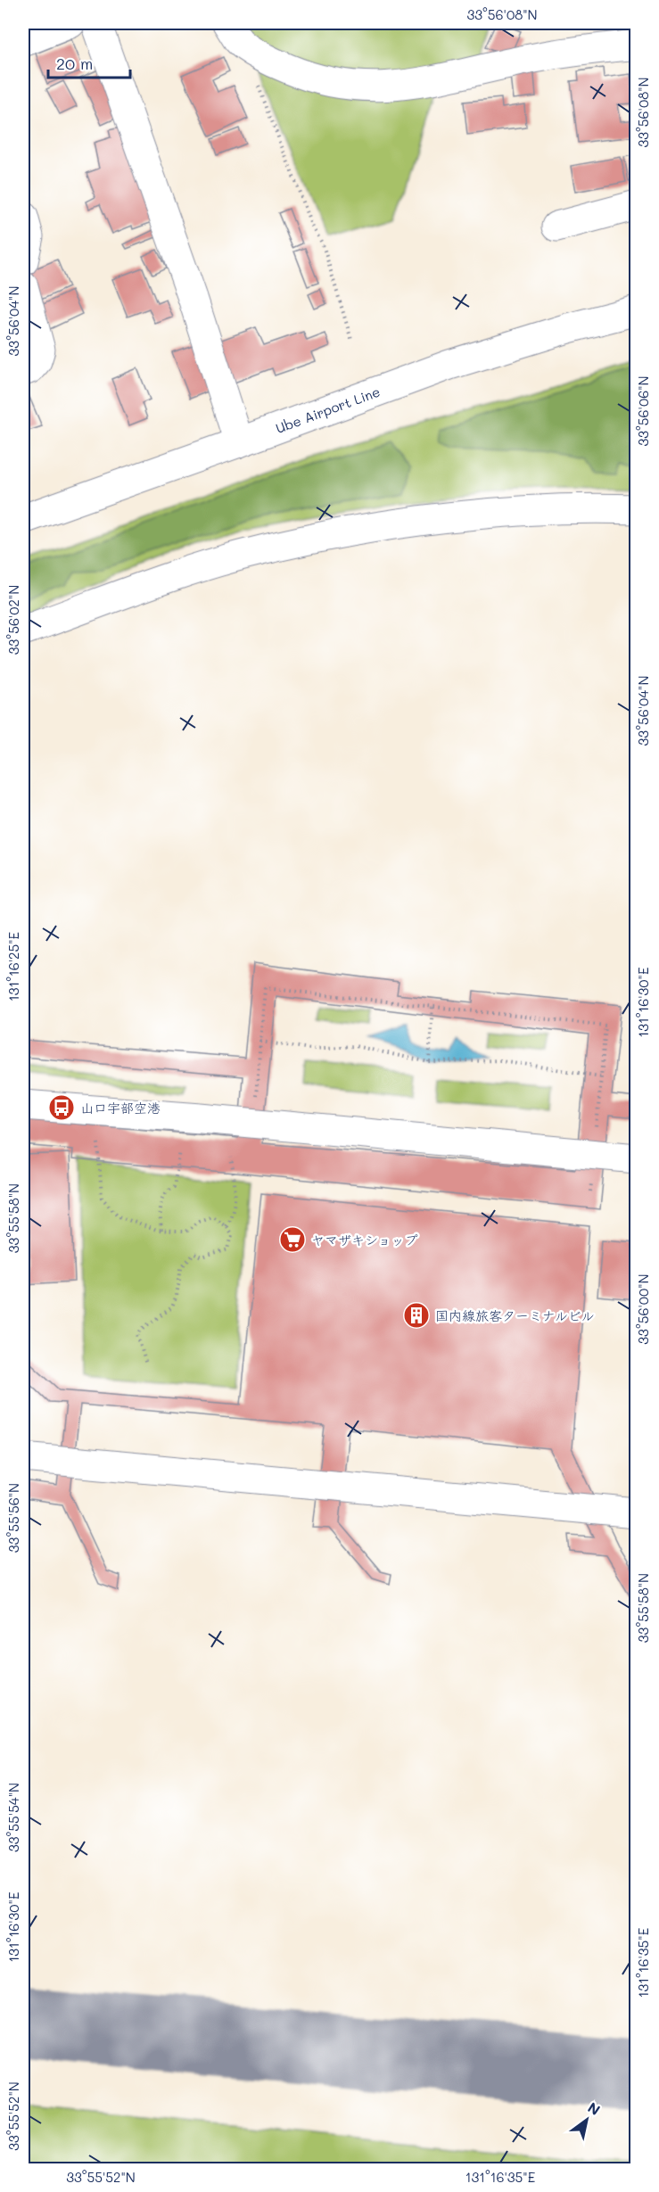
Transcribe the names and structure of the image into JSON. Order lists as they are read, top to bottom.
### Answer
{
  "streets": {
    "street": ["Ube Airport Line"]
  },
  "places": {
    "bus stop": ["山口宇部空港"],
    "supermarket": ["ヤマザキショップ"],
    "building": ["国内線旅客ターミナルビル"]
  },
  "scale_bar": "20 m",
  "north": "top right",
  "coordinates": [
    "33°56'08\"N",
    "33°56'04\"N",
    "33°56'06\"N",
    "33°56'02\"N",
    "131°16'25\"E",
    "131°16'30\"E",
    "33°55'58\"N",
    "33°56'00\"N",
    "33°55'56\"N",
    "33°55'54\"N",
    "131°16'35\"E",
    "33°55'52\"N"
  ]
}
